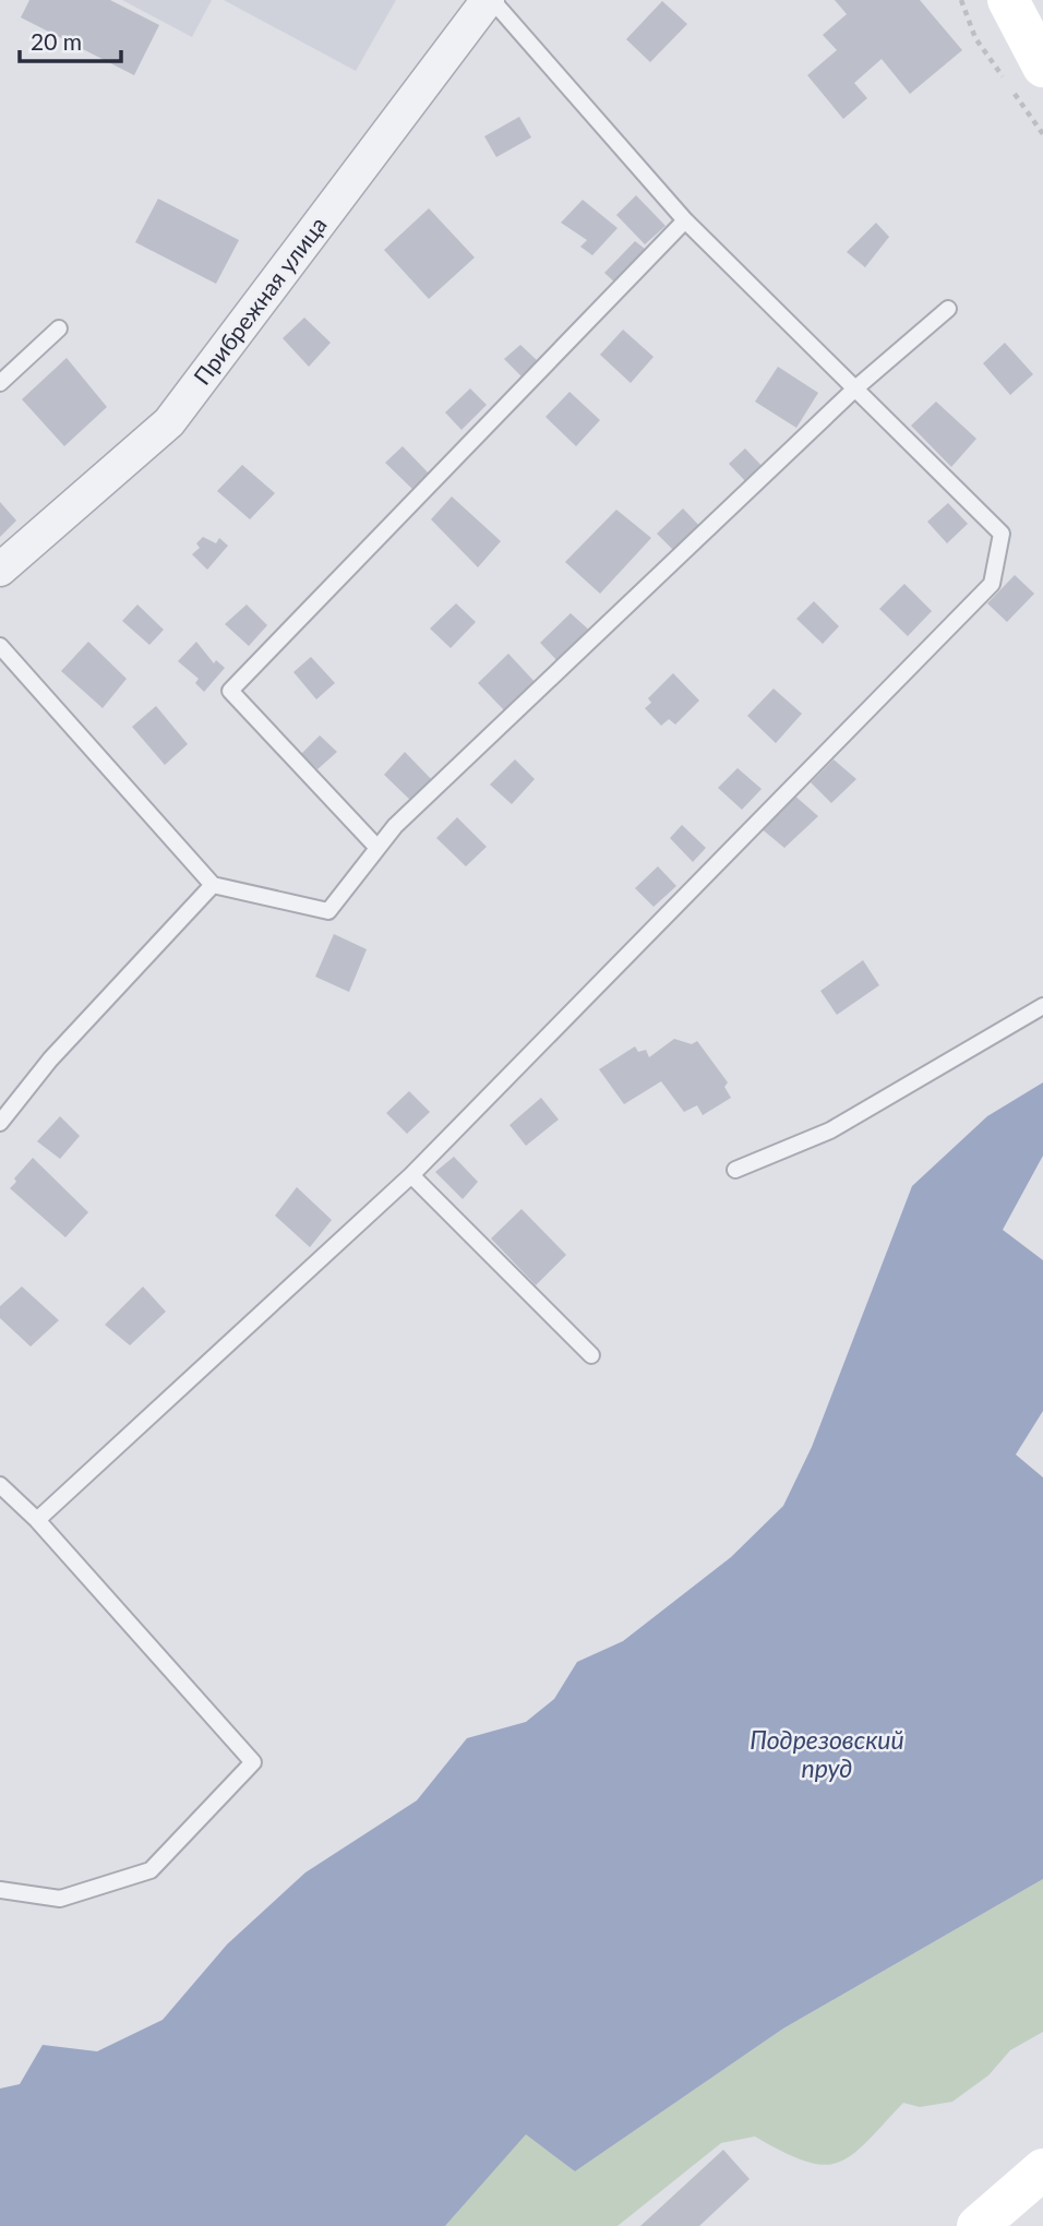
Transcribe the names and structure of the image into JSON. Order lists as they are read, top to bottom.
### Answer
{
  "streets": {
    "street": ["Прибрежная улица"]
  },
  "water": ["Подрезовский пруд"],
  "scale_bar": "20 m"
}
